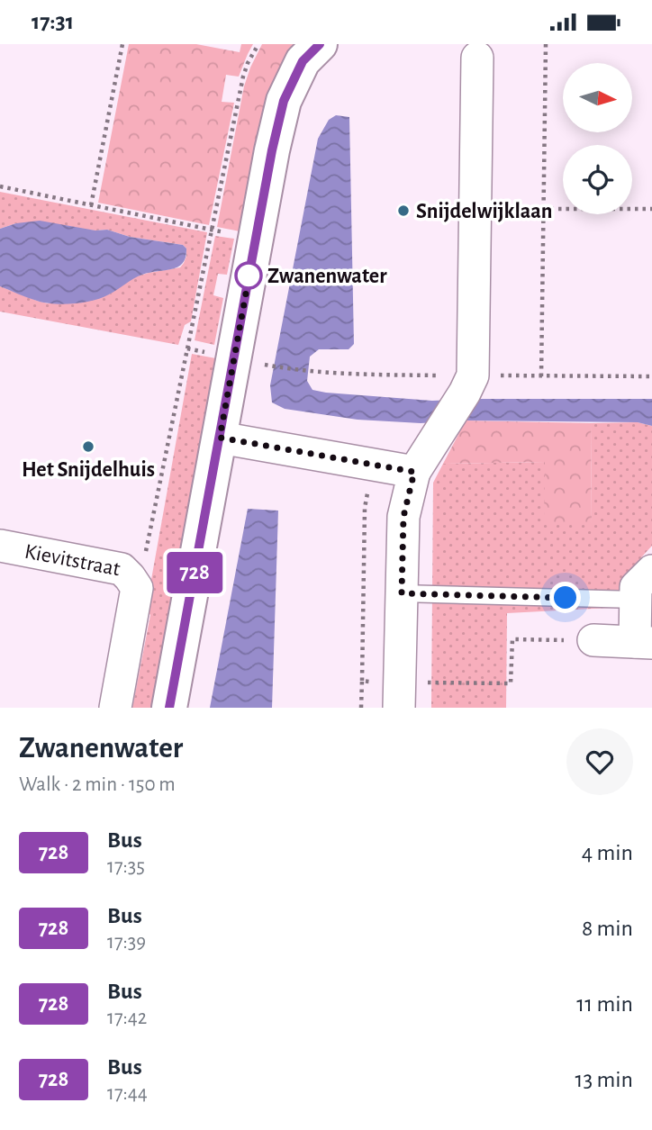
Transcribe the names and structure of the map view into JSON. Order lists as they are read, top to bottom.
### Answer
{
  "streets": {
    "street": ["Kievitstraat"]
  },
  "places": ["Snijdelwijklaan", "Zwanenwater", "Het Snijdelhuis"],
  "lines": ["bus line 728"],
  "north": "right",
  "page": {
    "status": "17:31",
    "on_map": "728",
    "heading": ["Zwanenwater", "Walk · 2 min · 150 m"],
    "list": [
      {
        "mark": "728",
        "name": "Bus",
        "note": "17:35",
        "value": "4 min"
      },
      {
        "mark": "728",
        "name": "Bus",
        "note": "17:39",
        "value": "8 min"
      },
      {
        "mark": "728",
        "name": "Bus",
        "note": "17:42",
        "value": "11 min"
      },
      {
        "mark": "728",
        "name": "Bus",
        "note": "17:44",
        "value": "13 min"
      }
    ]
  }
}
